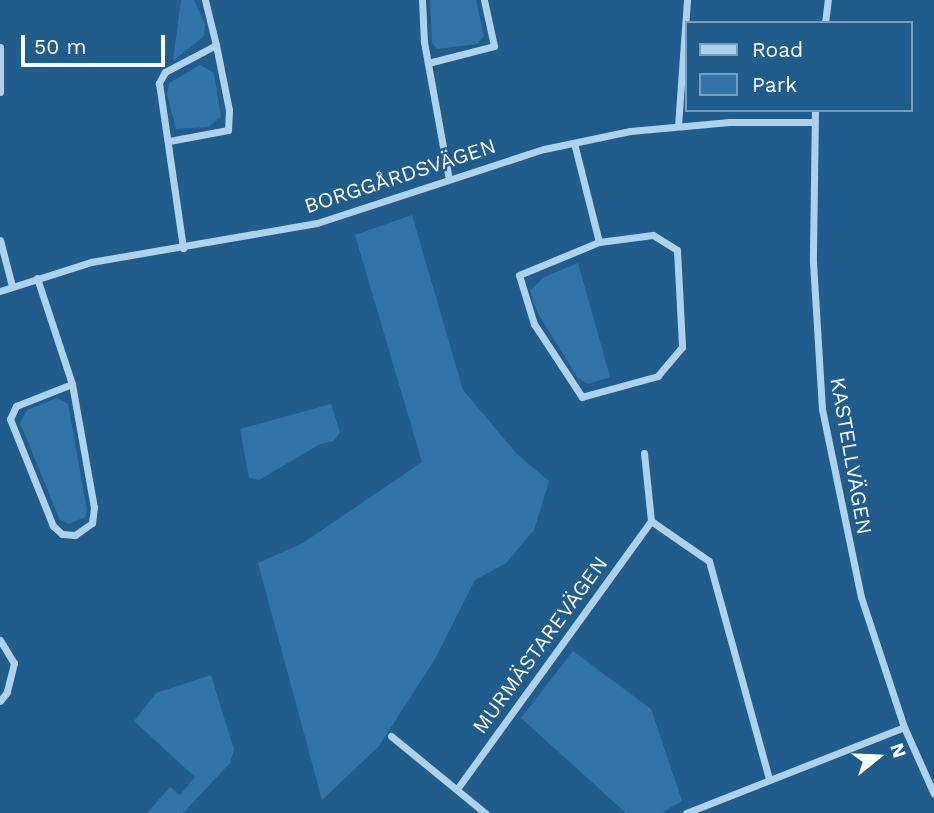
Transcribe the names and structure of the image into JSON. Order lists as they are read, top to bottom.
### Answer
{
  "streets": {
    "street": ["BORGGÅRDSVÄGEN", "KASTELLVÄGEN", "MURMÄSTAREVÄGEN"]
  },
  "crossings": [
    ["BORGGÅRDSVÄGEN", "KASTELLVÄGEN"]
  ],
  "legend": ["Road", "Park"],
  "scale_bar": "50 m",
  "north": "right"
}
